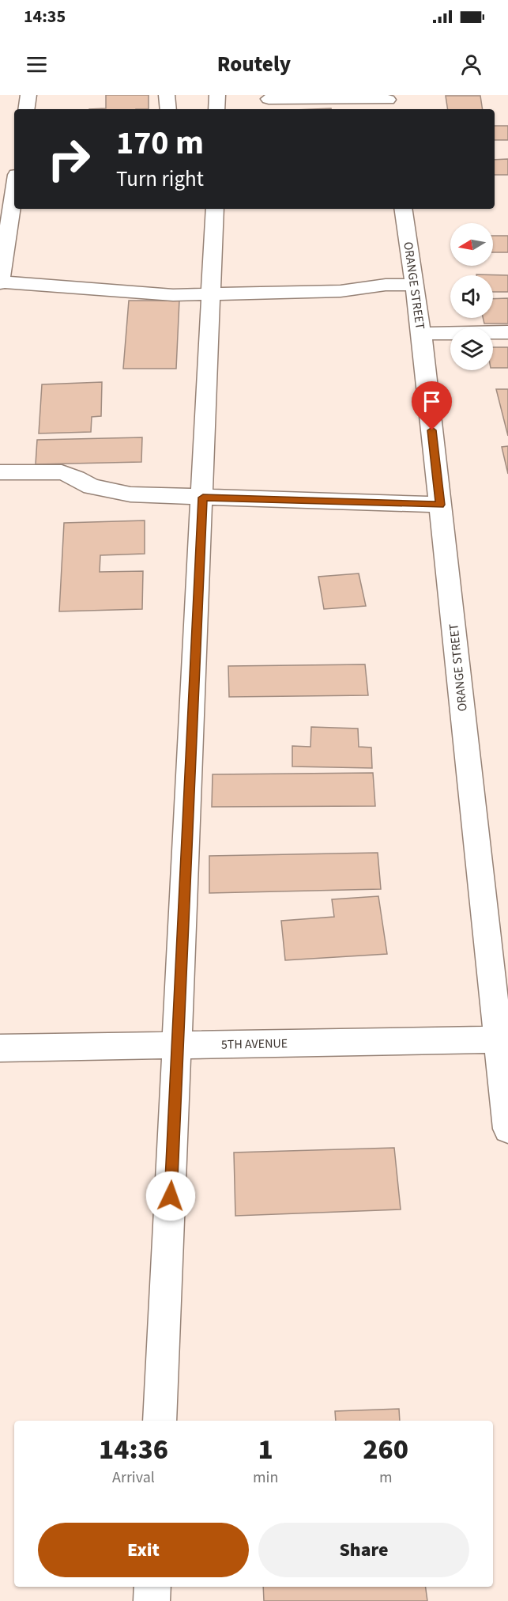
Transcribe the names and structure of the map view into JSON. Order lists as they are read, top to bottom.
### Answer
{
  "streets": {
    "street": ["ORANGE STREET", "5TH AVENUE"]
  },
  "crossings": [
    ["ORANGE STREET", "5TH AVENUE"]
  ],
  "north": "left",
  "page": {
    "status": "14:35",
    "header": "Routely",
    "turn": ["170 m", "Turn right"],
    "eta": [
      "14:36",
      "Arrival",
      "1",
      "min",
      "260",
      "m"
    ],
    "buttons": ["Exit", "Share"]
  }
}
